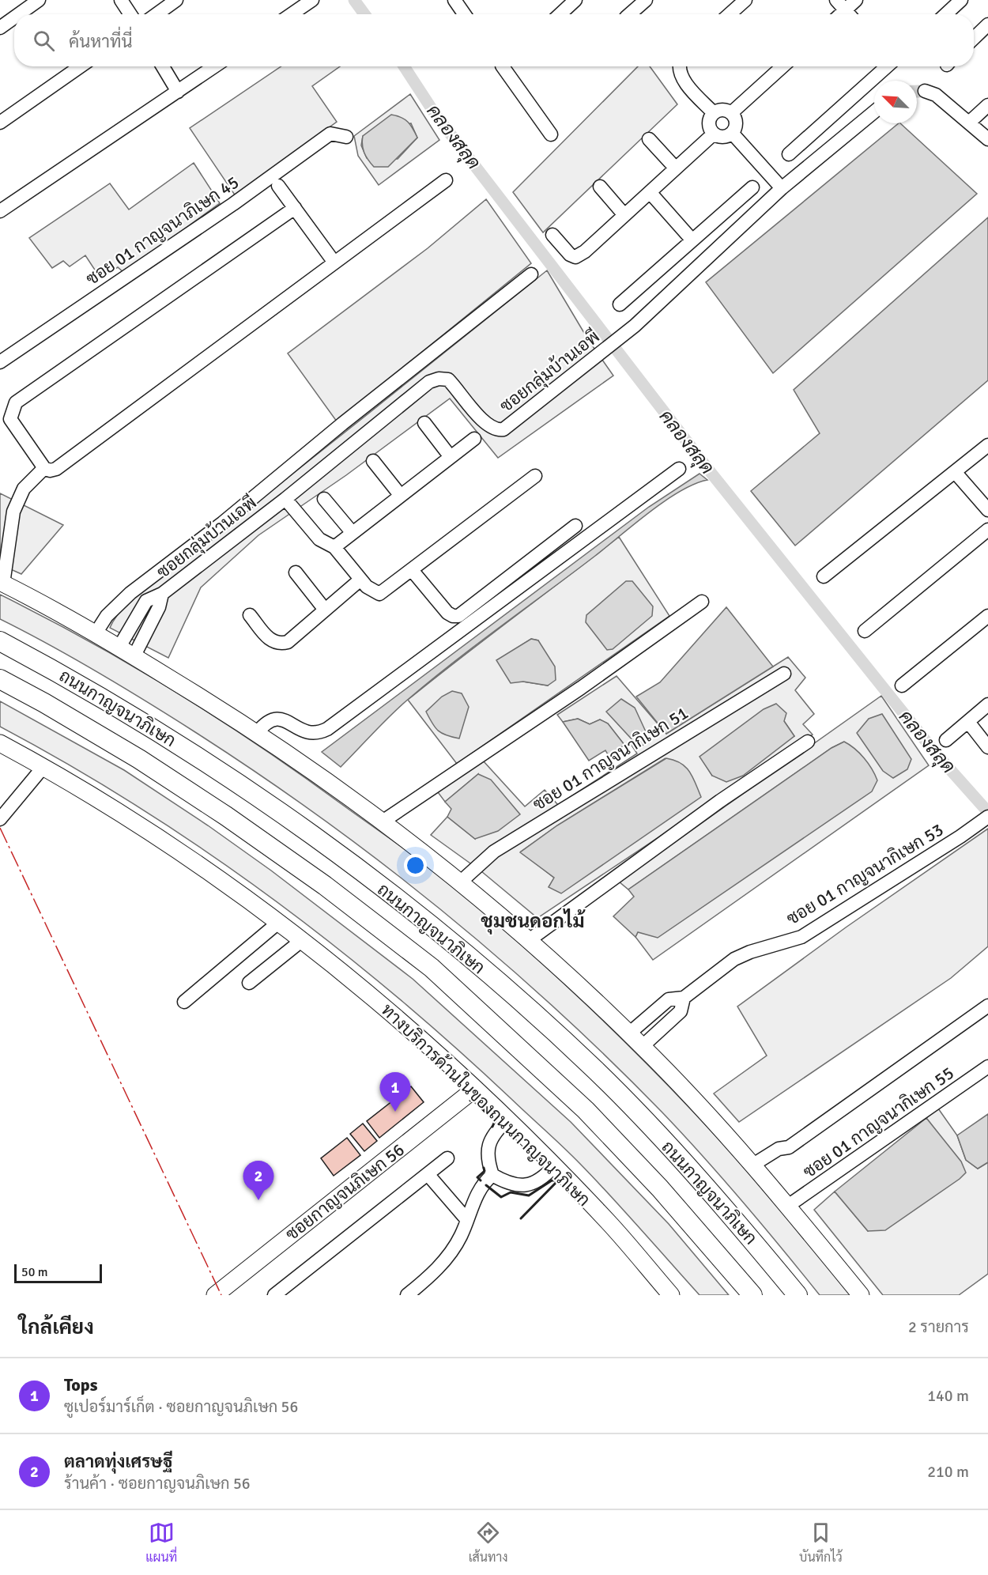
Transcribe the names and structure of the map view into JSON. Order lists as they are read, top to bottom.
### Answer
{
  "streets": {
    "highway": ["ถนนกาญจนาภิเษก"],
    "main road": ["ทางบริการด้านในของถนนกาญจนาภิเษก", "ซอยกาญจนภิเษก 56"],
    "street": [
      "ซอย 01 กาญจนาภิเษก 45",
      "ซอยกลุ่มบ้านเอพี",
      "ซอย 01 กาญจนากิเษก 51",
      "ซอย 01 กาญจนากิเษก 53",
      "ซอย 01 กาญจนากิเษก 55"
    ]
  },
  "crossings": [
    ["ทางบริการด้านในของถนนกาญจนาภิเษก", "ซอยกาญจนภิเษก 56"]
  ],
  "districts": ["ชุมชนดอกไม้"],
  "water": ["คลองสลุด"],
  "scale_bar": "50 m",
  "north": "top left",
  "page": {
    "search": "ค้นหาที่นี่",
    "pins": ["1", "2"],
    "scale": "50 m",
    "heading": ["ใกล้เคียง", "2 รายการ"],
    "list": [
      {
        "mark": "1",
        "name": "Tops",
        "note": "ซูเปอร์มาร์เก็ต · ซอยกาญจนภิเษก 56",
        "value": "140 m"
      },
      {
        "mark": "2",
        "name": "ตลาดทุ่งเศรษฐี",
        "note": "ร้านค้า · ซอยกาญจนภิเษก 56",
        "value": "210 m"
      }
    ],
    "nav": ["แผนที่", "เส้นทาง", "บันทึกไว้"]
  }
}
